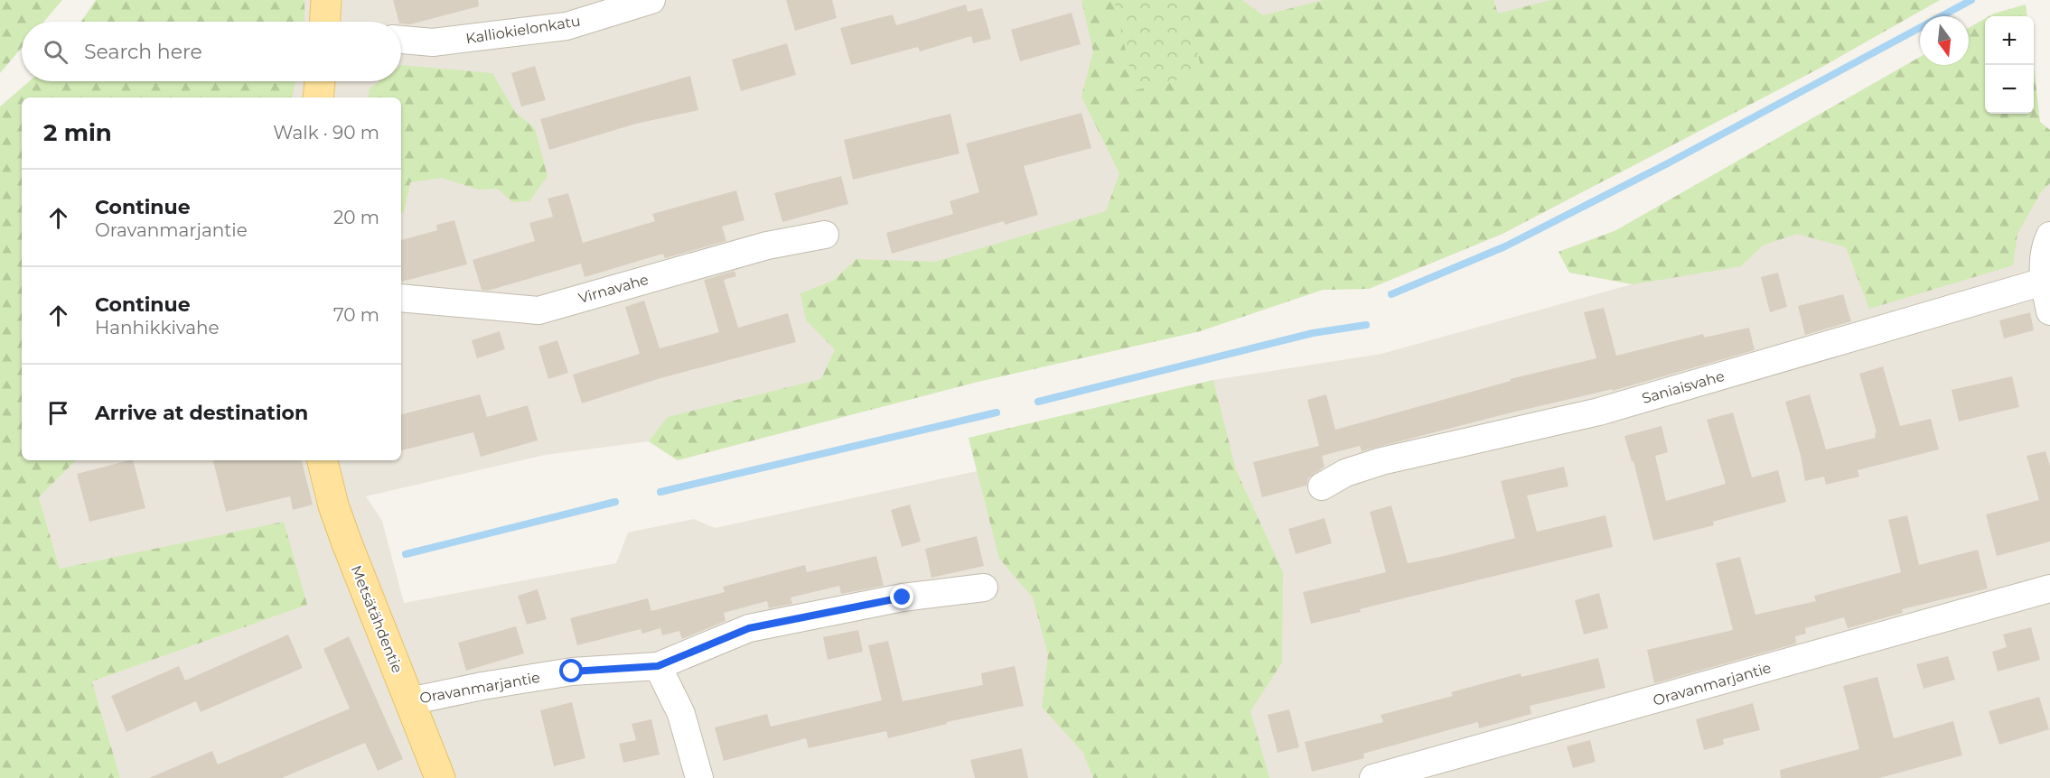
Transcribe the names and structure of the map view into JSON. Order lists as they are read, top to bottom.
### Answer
{
  "streets": {
    "main road": ["Metsätähdentie"],
    "street": [
      "Kalliokielonkatu",
      "Virnavahe",
      "Saniaisvahe",
      "Oravanmarjantie"
    ]
  },
  "crossings": [
    ["Metsätähdentie", "Oravanmarjantie"]
  ],
  "north": "bottom",
  "page": {
    "map_buttons": ["+", "−"],
    "search": "Search here",
    "heading": ["2 min", "Walk · 90 m"],
    "list": [
      ["Continue", "Oravanmarjantie", "20 m"],
      ["Continue", "Hanhikkivahe", "70 m"],
      "Arrive at destination"
    ]
  }
}
